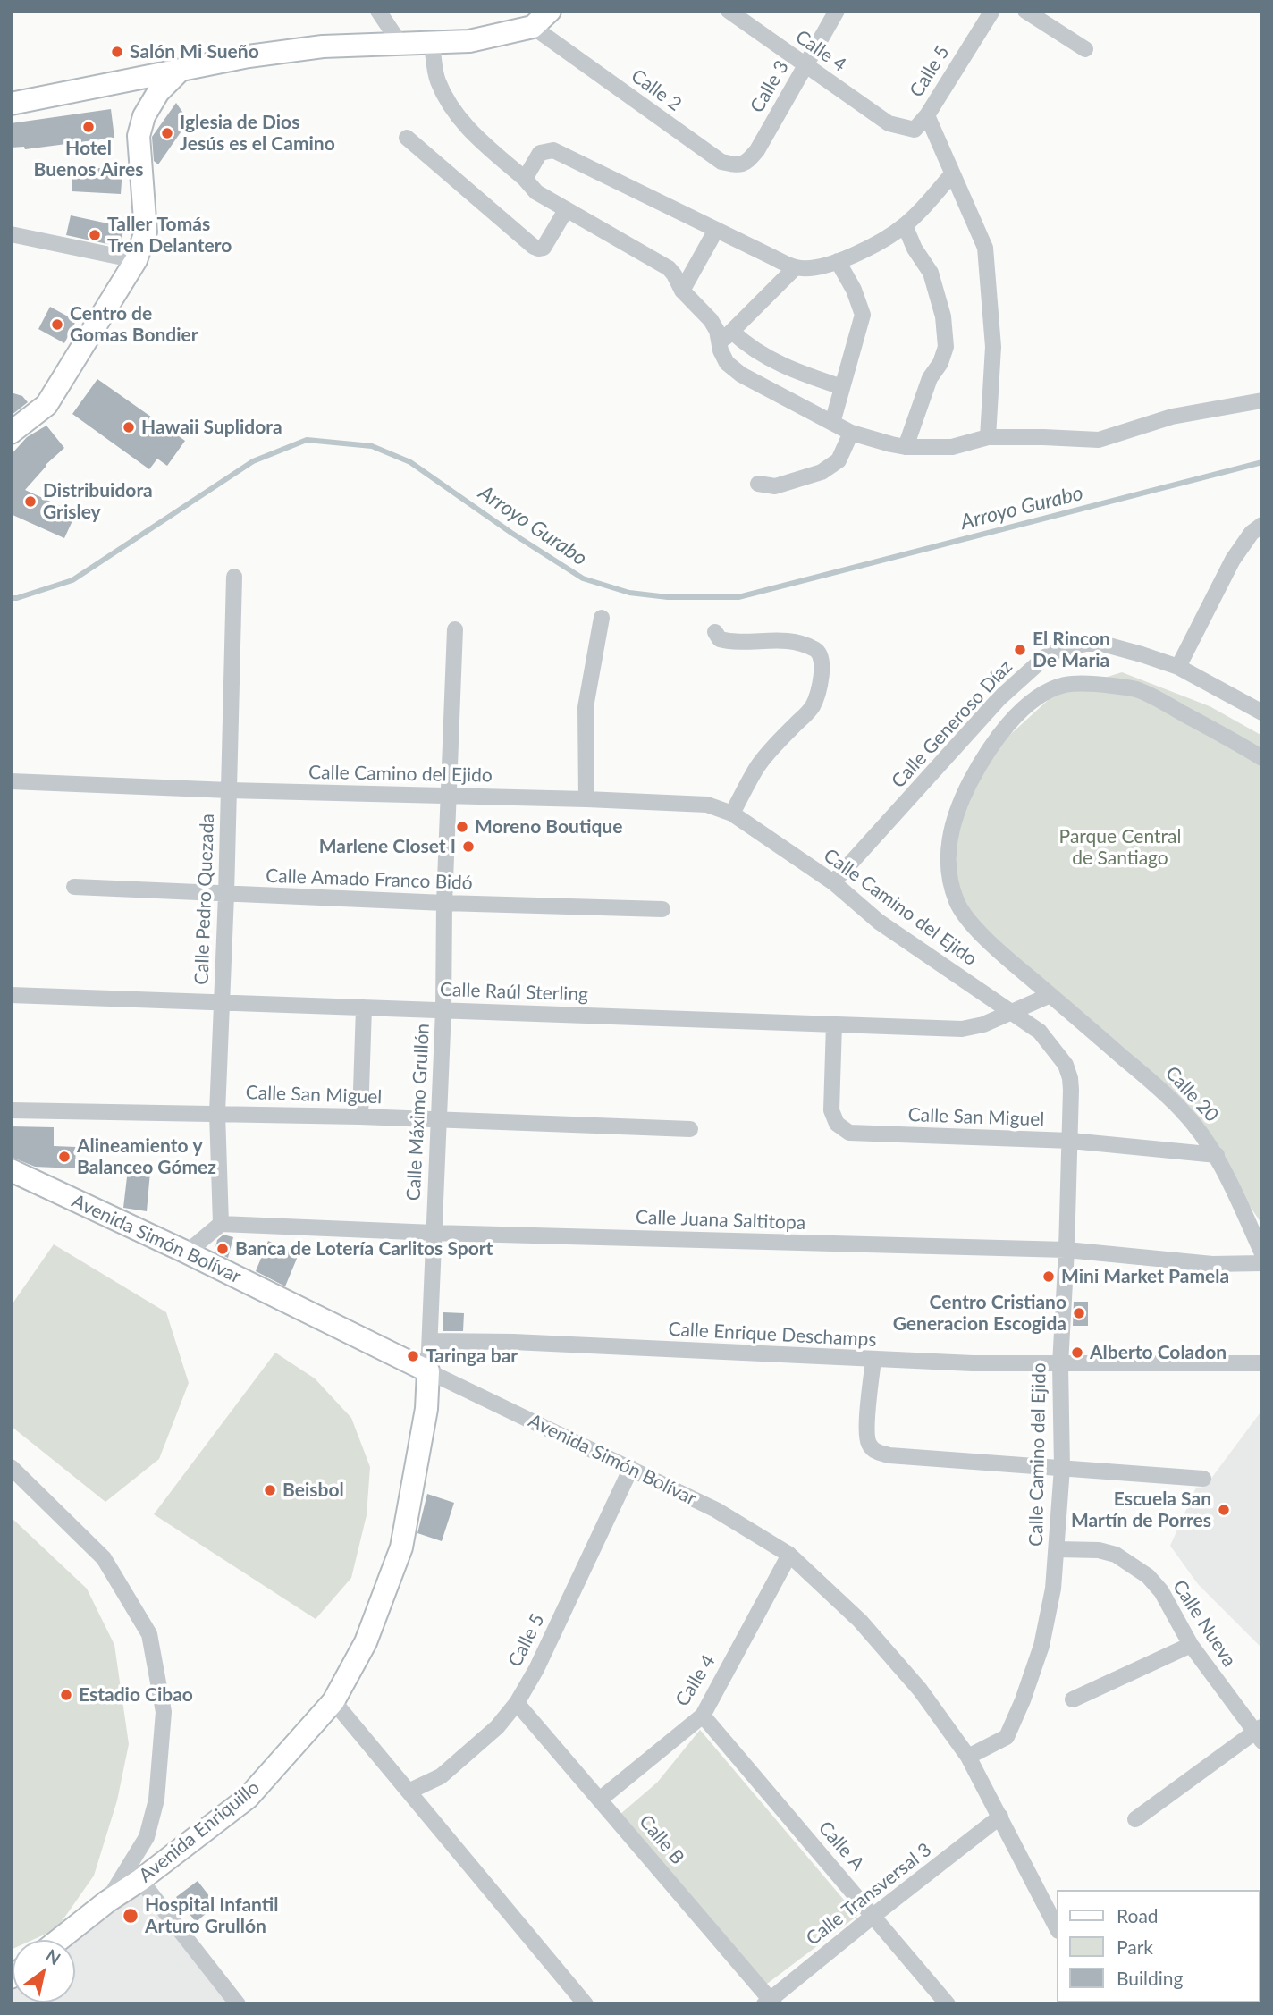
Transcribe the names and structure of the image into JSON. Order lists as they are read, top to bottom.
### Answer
{
  "streets": {
    "street": [
      "Calle 4",
      "Calle 5",
      "Calle 3",
      "Calle 2",
      "Calle Generoso Díaz",
      "Calle Camino del Ejido",
      "Calle Amado Franco Bidó",
      "Calle Pedro Quezada",
      "Calle Raúl Sterling",
      "Calle 20",
      "Calle San Miguel",
      "Calle Máximo Grullón",
      "Calle Juana Saltitopa",
      "Avenida Simón Bolívar",
      "Calle Enrique Deschamps",
      "Calle Nueva",
      "Avenida Enriquillo",
      "Calle B",
      "Calle A",
      "Calle Transversal 3"
    ]
  },
  "crossings": [
    ["Calle 4", "Calle 5"],
    ["Calle 4", "Calle 3"],
    ["Calle 4", "Avenida Simón Bolívar"],
    ["Calle 4", "Calle B"],
    ["Calle 4", "Calle A"],
    ["Calle 5", "Avenida Simón Bolívar"],
    ["Calle 5", "Calle B"],
    ["Calle 3", "Calle 2"],
    ["Calle Generoso Díaz", "Calle Camino del Ejido"],
    ["Calle Camino del Ejido", "Calle Pedro Quezada"],
    ["Calle Camino del Ejido", "Calle Raúl Sterling"],
    ["Calle Camino del Ejido", "Calle San Miguel"],
    ["Calle Camino del Ejido", "Calle Máximo Grullón"],
    ["Calle Camino del Ejido", "Calle Juana Saltitopa"],
    ["Calle Camino del Ejido", "Avenida Simón Bolívar"],
    ["Calle Camino del Ejido", "Calle Enrique Deschamps"],
    ["Calle Camino del Ejido", "Calle Nueva"],
    ["Calle Amado Franco Bidó", "Calle Pedro Quezada"],
    ["Calle Amado Franco Bidó", "Calle Máximo Grullón"],
    ["Calle Pedro Quezada", "Calle Raúl Sterling"],
    ["Calle Pedro Quezada", "Calle San Miguel"],
    ["Calle Pedro Quezada", "Calle Juana Saltitopa"],
    ["Calle Raúl Sterling", "Calle 20"],
    ["Calle Raúl Sterling", "Calle San Miguel"],
    ["Calle Raúl Sterling", "Calle Máximo Grullón"],
    ["Calle 20", "Calle San Miguel"],
    ["Calle San Miguel", "Calle Máximo Grullón"],
    ["Calle Máximo Grullón", "Calle Juana Saltitopa"],
    ["Calle Máximo Grullón", "Avenida Simón Bolívar"],
    ["Calle Máximo Grullón", "Calle Enrique Deschamps"],
    ["Calle Máximo Grullón", "Avenida Enriquillo"],
    ["Avenida Simón Bolívar", "Avenida Enriquillo"],
    ["Avenida Simón Bolívar", "Calle Transversal 3"],
    ["Calle B", "Calle Transversal 3"],
    ["Calle A", "Calle Transversal 3"]
  ],
  "water": ["Arroyo Gurabo"],
  "parks": ["Parque Central de Santiago"],
  "places": [
    "Salón Mi Sueño",
    "Hotel Buenos Aires",
    "Iglesia de Dios Jesús es el Camino",
    "Taller Tomás Tren Delantero",
    "Centro de Gomas Bondier",
    "Hawaii Suplidora",
    "Distribuidora Grisley",
    "El Rincon De Maria",
    "Moreno Boutique",
    "Marlene Closet I",
    "Alineamiento y Balanceo Gómez",
    "Banca de Lotería Carlitos Sport",
    "Mini Market Pamela",
    "Centro Cristiano Generacion Escogida",
    "Alberto Coladon",
    "Taringa bar",
    "Beisbol",
    "Escuela San Martín de Porres",
    "Estadio Cibao",
    "Hospital Infantil Arturo Grullón"
  ],
  "legend": ["Road", "Park", "Building"],
  "north": "top right"
}
